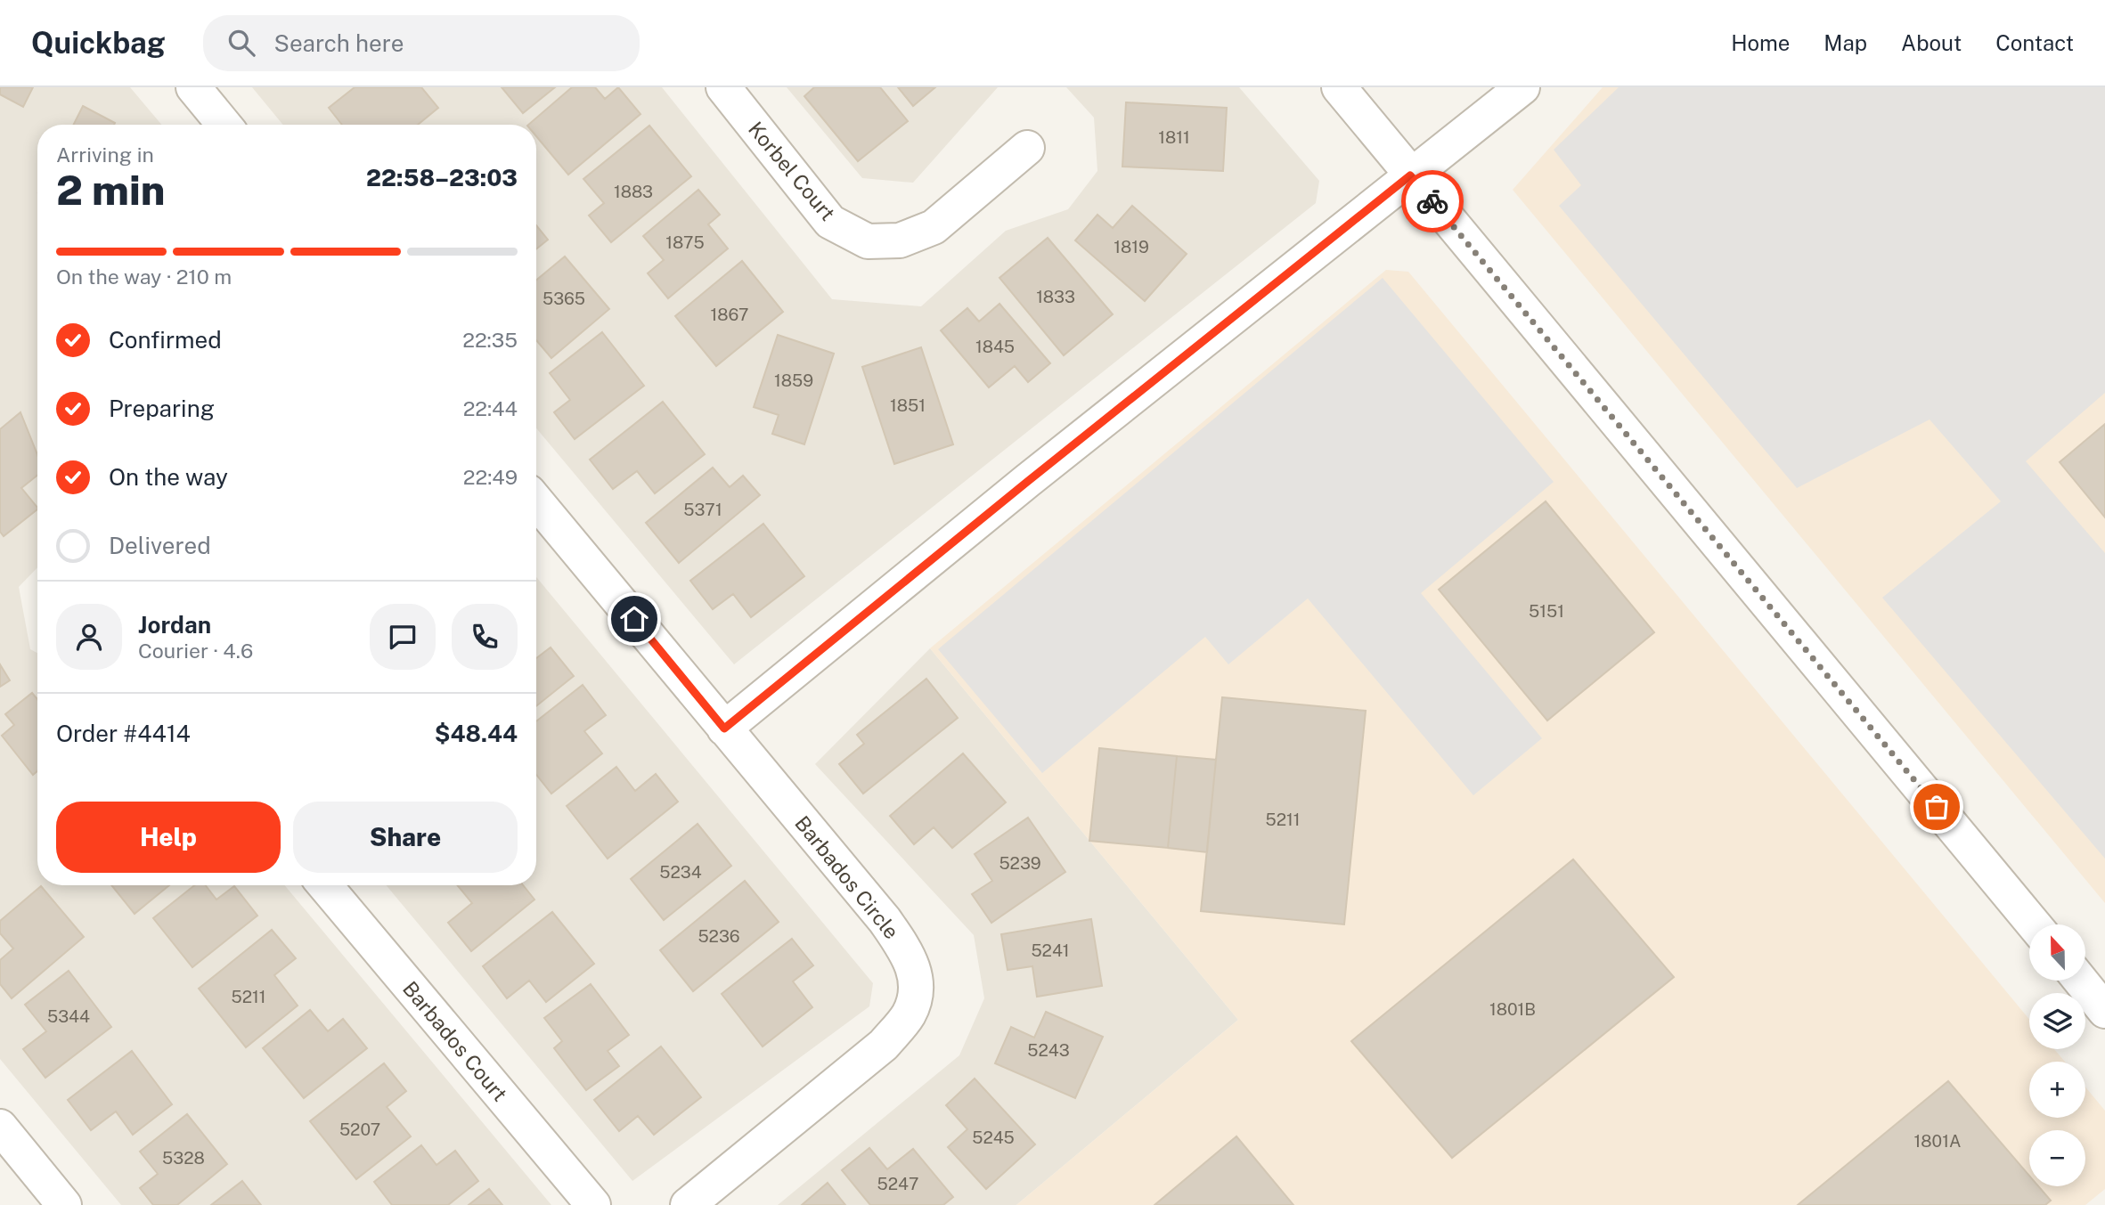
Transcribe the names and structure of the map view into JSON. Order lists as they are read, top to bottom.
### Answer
{
  "streets": {
    "street": ["Korbel Court", "Barbados Circle", "Barbados Court"]
  },
  "house_numbers": [
    "1811",
    "1883",
    "1875",
    "1819",
    "1833",
    "5365",
    "1867",
    "1845",
    "1859",
    "1851",
    "5371",
    "5151",
    "5211",
    "5239",
    "5234",
    "5236",
    "5241",
    "5211",
    "1801B",
    "5344",
    "5243",
    "5207",
    "5245",
    "1801A",
    "5328",
    "5247"
  ],
  "north": "top",
  "page": {
    "header": "Quickbag",
    "search": "Search here",
    "nav": [
      "Home",
      "Map",
      "About",
      "Contact"
    ],
    "heading": ["2 min", "Arriving in", "22:58–23:03"],
    "panel": [
      "Jordan",
      "Courier · 4.6",
      "Order #4414",
      "$48.44"
    ],
    "bar": "On the way · 210 m",
    "list": [
      ["Confirmed", "22:35"],
      ["Preparing", "22:44"],
      ["On the way", "22:49"],
      "Delivered"
    ],
    "buttons": ["Help", "Share"],
    "map_buttons": ["+", "−"]
  }
}
